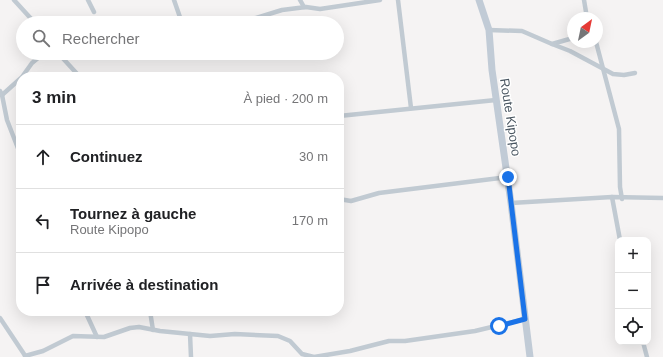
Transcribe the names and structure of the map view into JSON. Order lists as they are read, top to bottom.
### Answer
{
  "streets": {
    "main road": ["Route Kipopo"]
  },
  "north": "top right",
  "page": {
    "search": "Rechercher",
    "heading": ["3 min", "À pied · 200 m"],
    "list": [
      ["Continuez", "30 m"],
      ["Tournez à gauche", "Route Kipopo", "170 m"],
      "Arrivée à destination"
    ],
    "map_buttons": ["+", "−"]
  }
}
